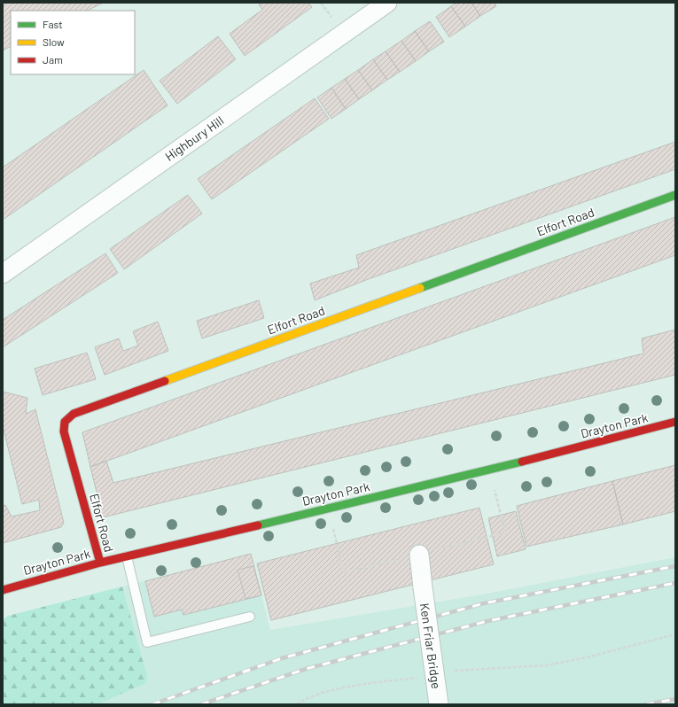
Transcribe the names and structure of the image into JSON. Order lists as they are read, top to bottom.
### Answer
{
  "streets": {
    "street": [
      "Highbury Hill",
      "Elfort Road",
      "Drayton Park",
      "Ken Friar Bridge"
    ]
  },
  "crossings": [
    ["Elfort Road", "Drayton Park"]
  ],
  "legend": ["Fast", "Slow", "Jam"]
}
